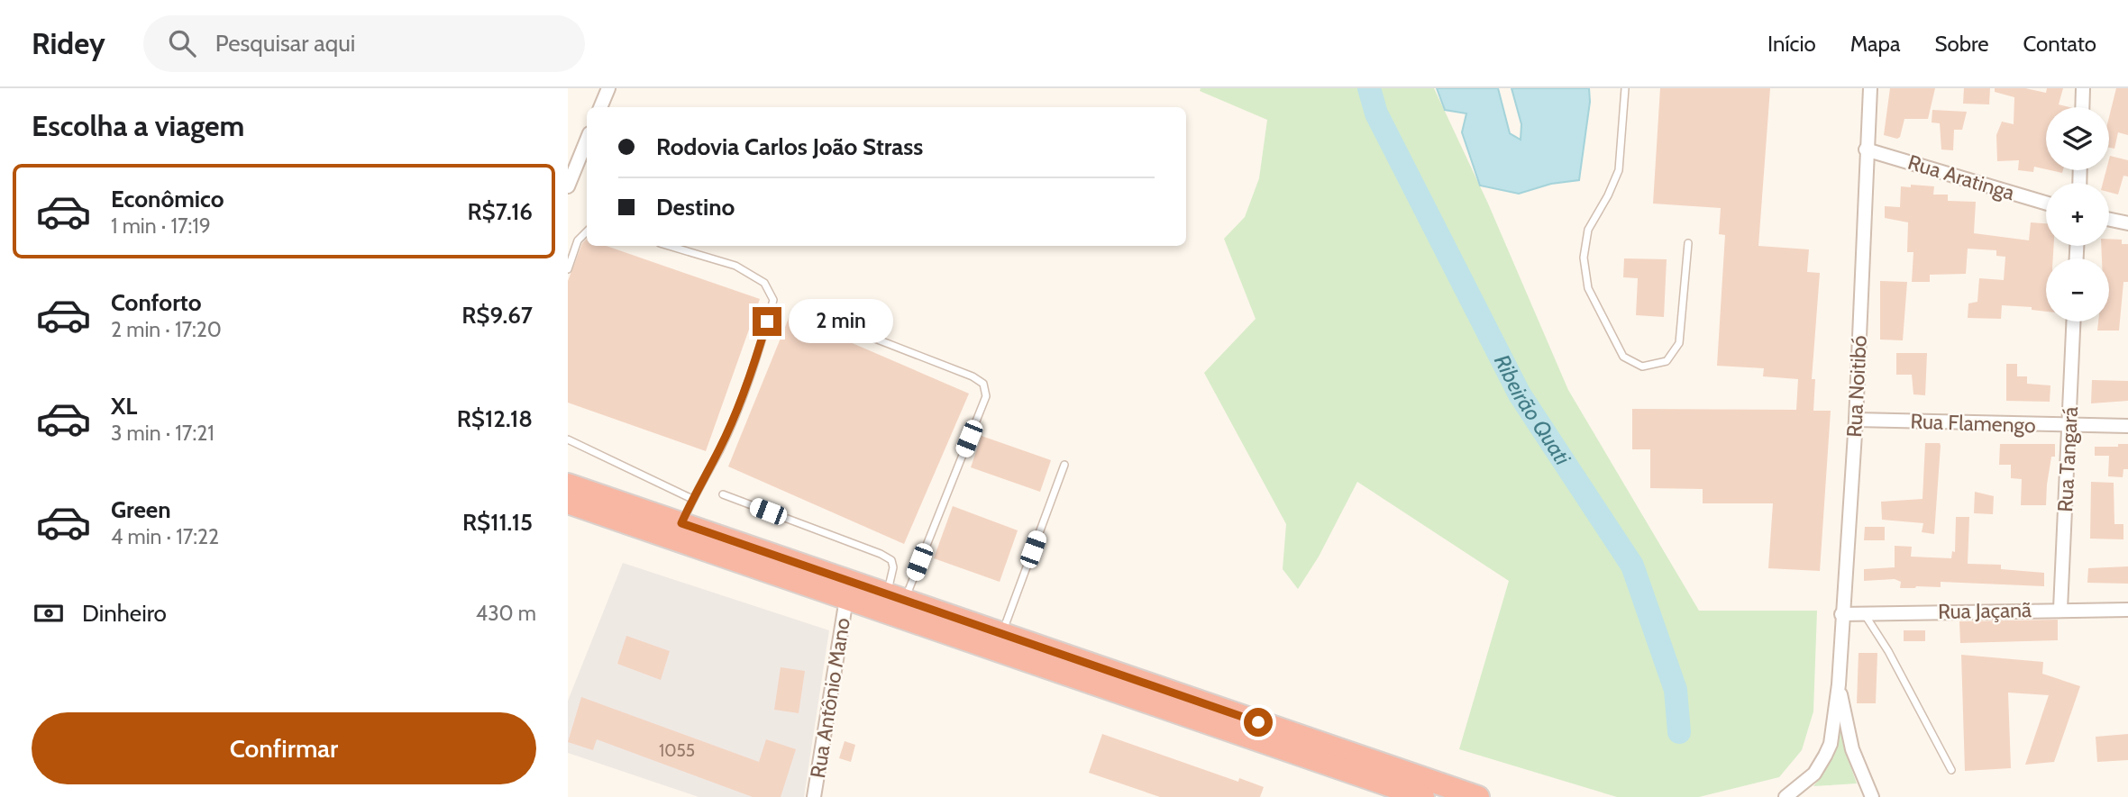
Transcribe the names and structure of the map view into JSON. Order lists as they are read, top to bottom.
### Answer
{
  "streets": {
    "street": [
      "Rua Aratinga",
      "Rua Noitibó",
      "Rua Flamengo",
      "Rua Tangará",
      "Rua Jaçanã",
      "Rua Antônio Mano"
    ]
  },
  "crossings": [
    ["Rua Aratinga", "Rua Noitibó"],
    ["Rua Noitibó", "Rua Flamengo"],
    ["Rua Noitibó", "Rua Jaçanã"],
    ["Rua Flamengo", "Rua Tangará"],
    ["Rua Tangará", "Rua Jaçanã"]
  ],
  "water": ["Ribeirão Quati"],
  "house_numbers": ["1055"],
  "page": {
    "header": "Ridey",
    "search": "Pesquisar aqui",
    "nav": [
      "Início",
      "Mapa",
      "Sobre",
      "Contato"
    ],
    "heading": "Escolha a viagem",
    "map_buttons": ["+", "−"],
    "banner": ["Rodovia Carlos João Strass", "Destino"],
    "list": [
      {
        "name": "Econômico",
        "note": "1 min · 17:19",
        "value": "R$7.16"
      },
      {
        "name": "Conforto",
        "note": "2 min · 17:20",
        "value": "R$9.67"
      },
      {
        "name": "XL",
        "note": "3 min · 17:21",
        "value": "R$12.18"
      },
      {
        "name": "Green",
        "note": "4 min · 17:22",
        "value": "R$11.15"
      }
    ],
    "bubble": "2 min",
    "pay": ["Dinheiro", "430 m"],
    "buttons": "Confirmar"
  }
}
